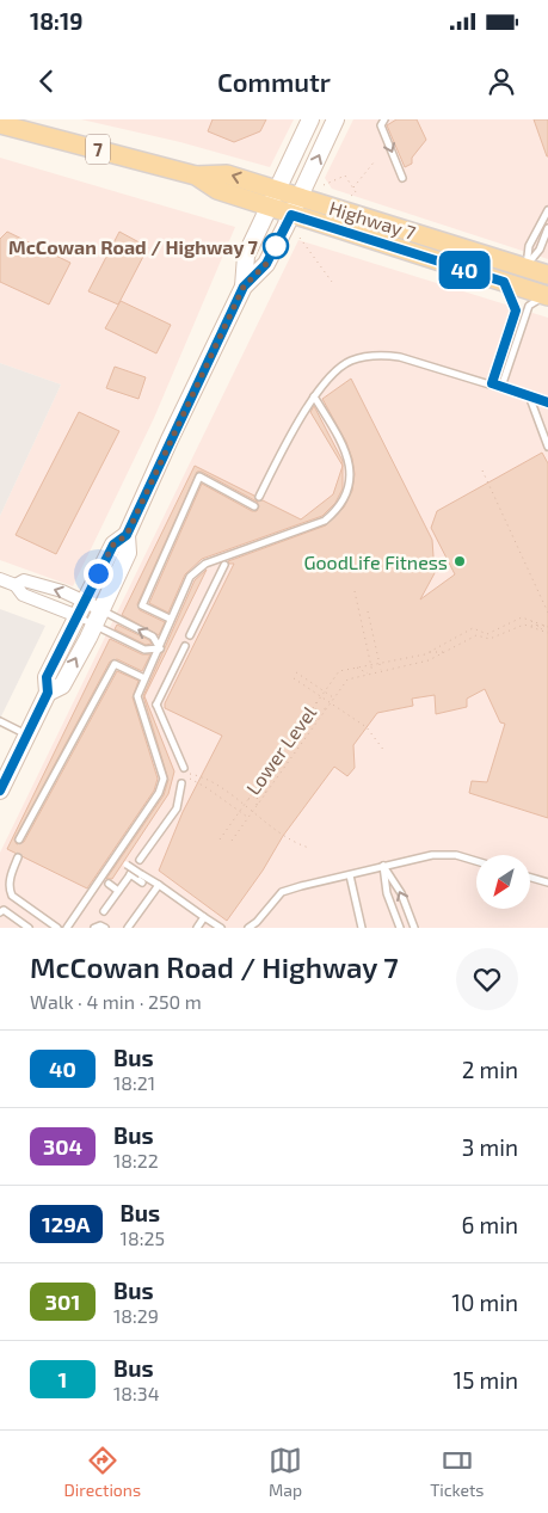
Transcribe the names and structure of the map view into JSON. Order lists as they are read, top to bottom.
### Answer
{
  "streets": {
    "main road": ["7", "Highway 7"],
    "path": ["Lower Level"]
  },
  "places": ["McCowan Road / Highway 7", "GoodLife Fitness"],
  "lines": ["bus line 40"],
  "north": "bottom left",
  "page": {
    "status": "18:19",
    "header": "Commutr",
    "on_map": "40",
    "heading": ["McCowan Road / Highway 7", "Walk · 4 min · 250 m"],
    "list": [
      {
        "mark": "40",
        "name": "Bus",
        "note": "18:21",
        "value": "2 min"
      },
      {
        "mark": "304",
        "name": "Bus",
        "note": "18:22",
        "value": "3 min"
      },
      {
        "mark": "129A",
        "name": "Bus",
        "note": "18:25",
        "value": "6 min"
      },
      {
        "mark": "301",
        "name": "Bus",
        "note": "18:29",
        "value": "10 min"
      },
      {
        "mark": "1",
        "name": "Bus",
        "note": "18:34",
        "value": "15 min"
      }
    ],
    "tabs": ["Directions", "Map", "Tickets"]
  }
}
